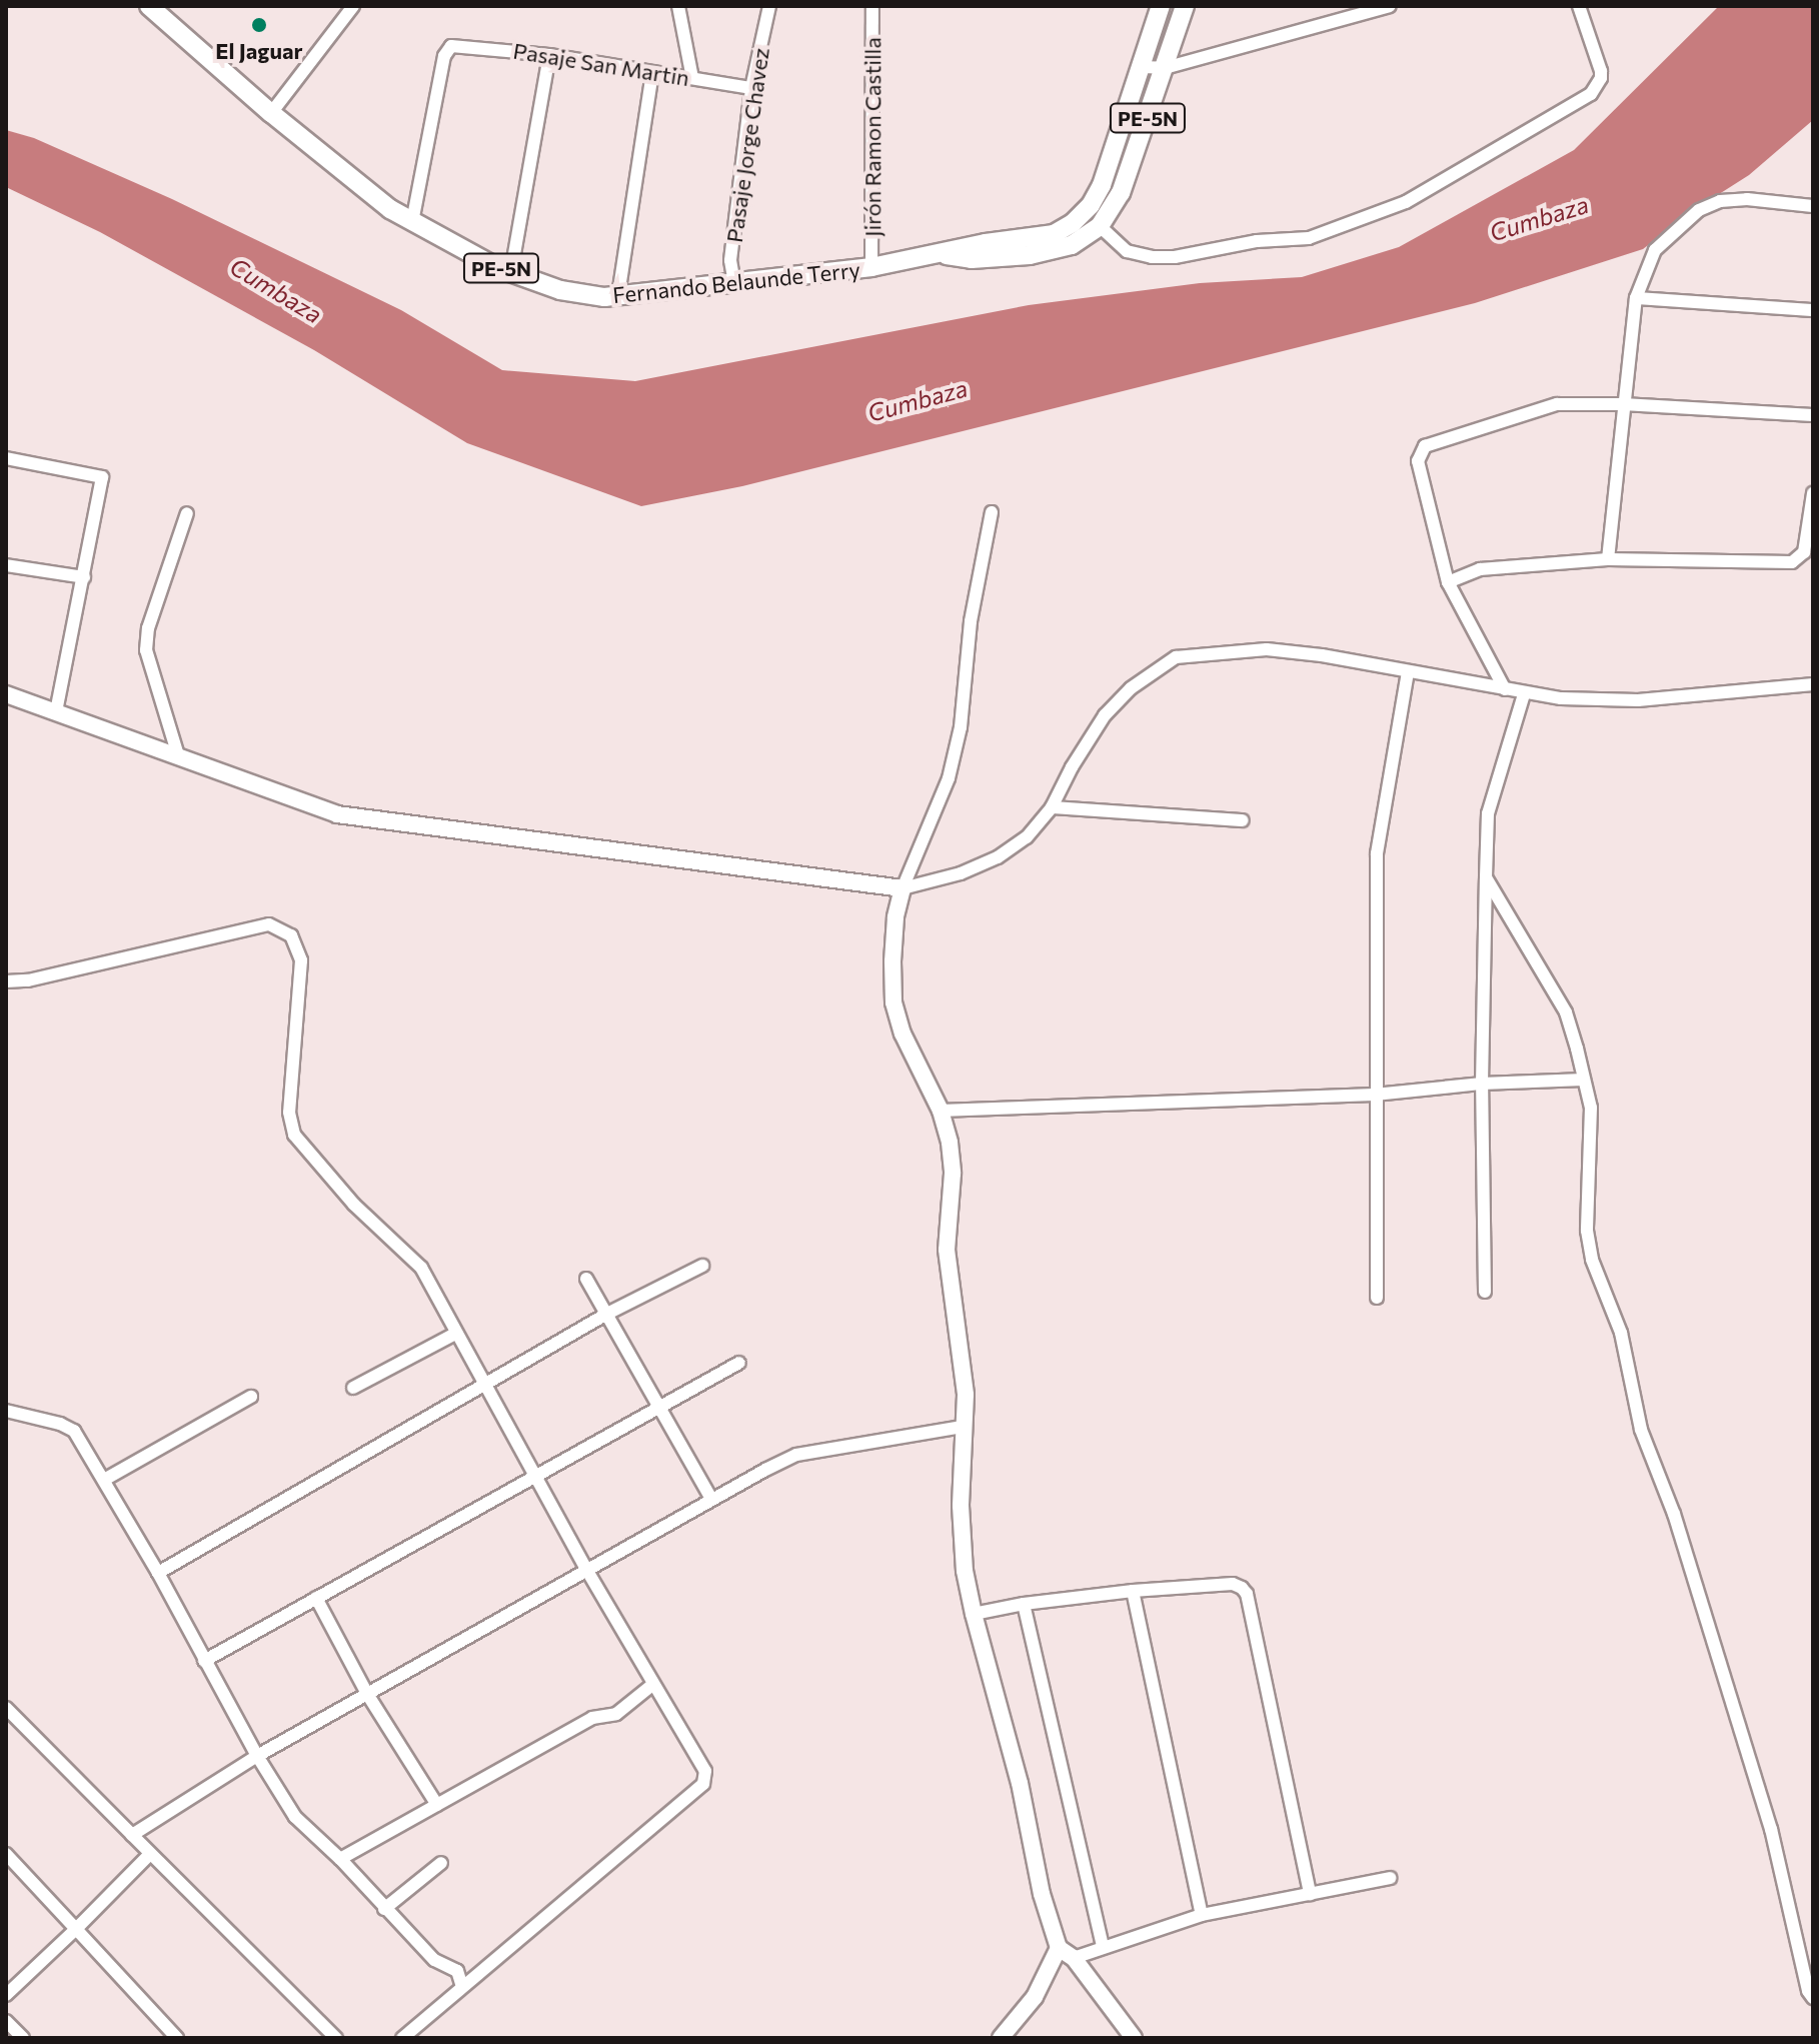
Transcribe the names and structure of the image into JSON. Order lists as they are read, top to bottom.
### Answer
{
  "streets": {
    "main road": ["PE-5N", "Fernando Belaunde Terry"],
    "street": ["Pasaje San Martin", "Jirón Ramon Castilla", "Pasaje Jorge Chavez"]
  },
  "crossings": [
    ["Pasaje San Martin", "Pasaje Jorge Chavez"],
    ["Pasaje San Martin", "Fernando Belaunde Terry"],
    ["PE-5N", "Fernando Belaunde Terry"],
    ["Jirón Ramon Castilla", "Fernando Belaunde Terry"],
    ["Pasaje Jorge Chavez", "Fernando Belaunde Terry"]
  ],
  "water": ["Cumbaza"],
  "places": ["El Jaguar"]
}
